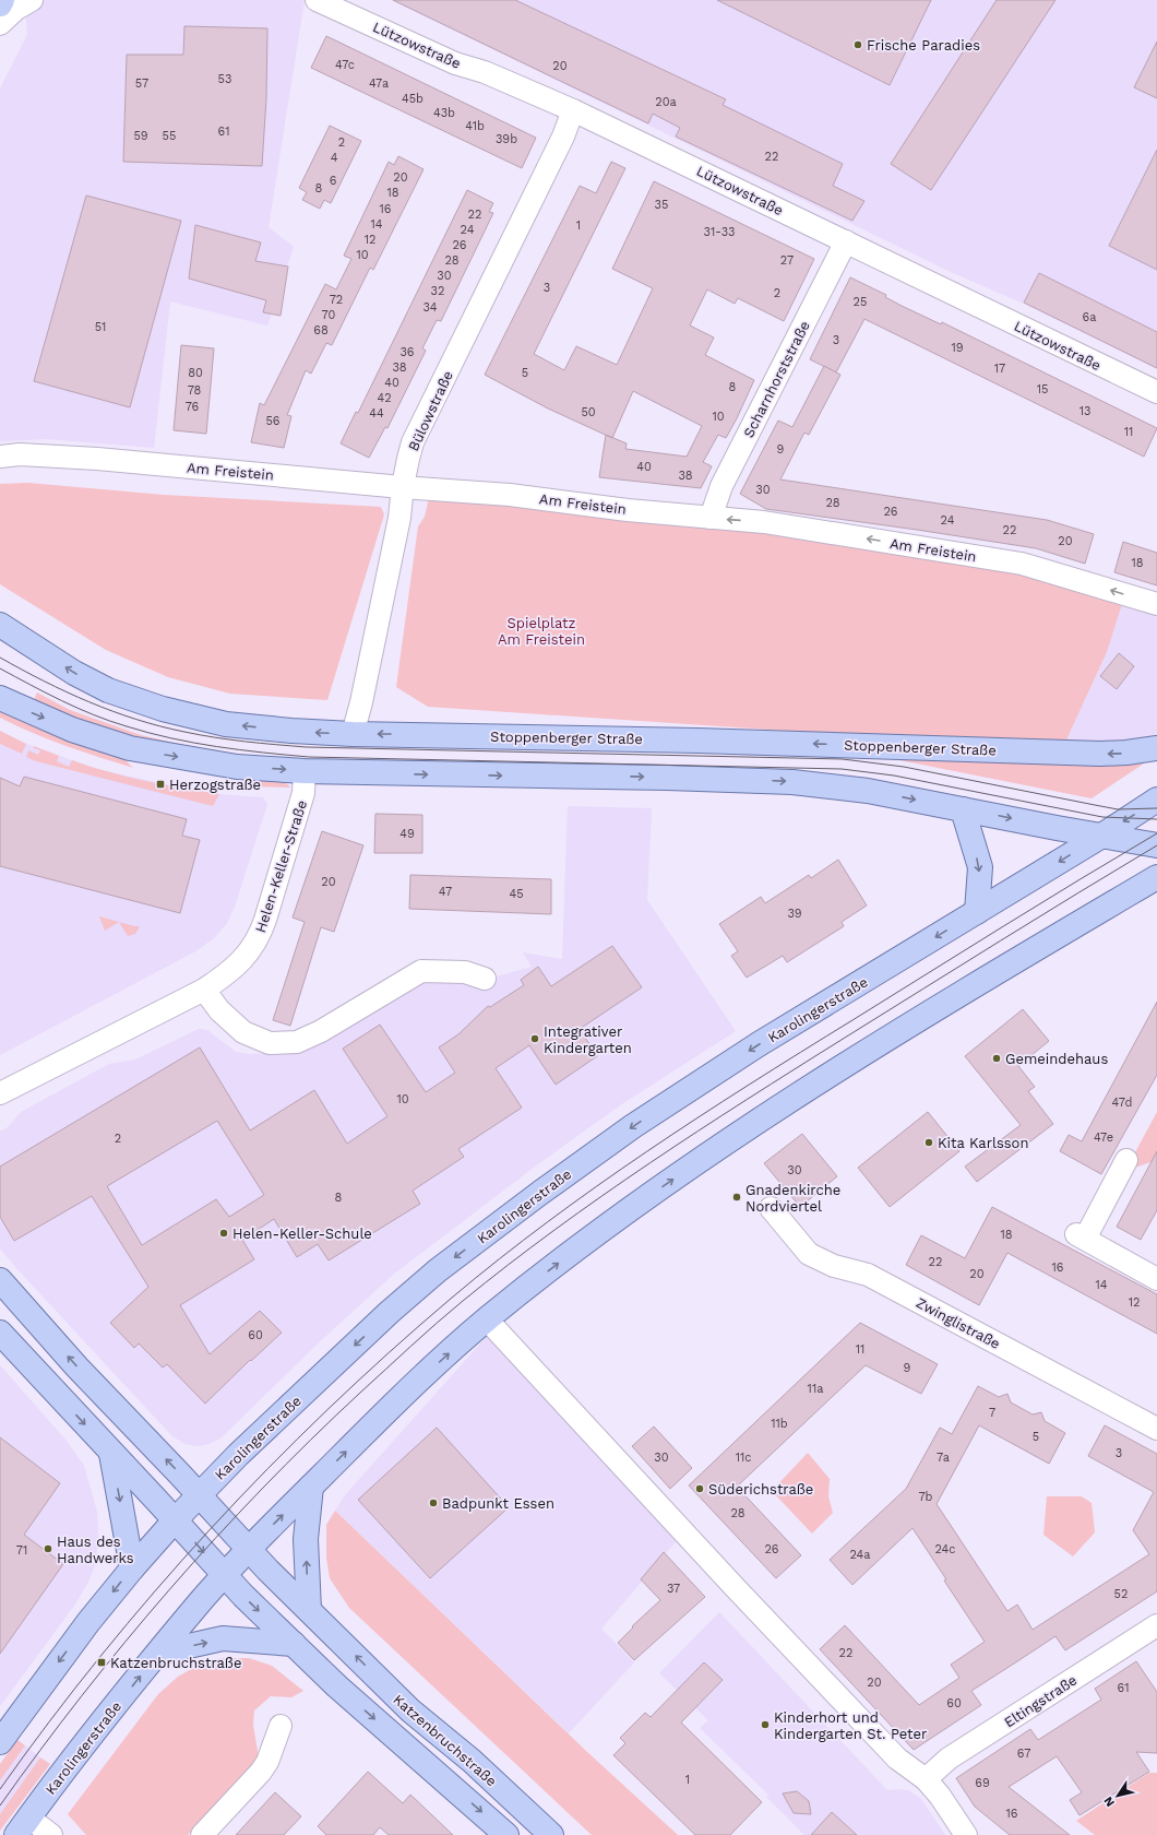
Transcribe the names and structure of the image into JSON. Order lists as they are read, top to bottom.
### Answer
{
  "streets": {
    "main road": ["Stoppenberger Straße", "Karolingerstraße", "Katzenbruchstraße"],
    "street": [
      "Lützowstraße",
      "Scharnhorststraße",
      "Bülowstraße",
      "Am Freistein",
      "Helen-Keller-Straße",
      "Zwinglistraße",
      "Eltingstraße"
    ]
  },
  "crossings": [
    ["Lützowstraße", "Scharnhorststraße"],
    ["Lützowstraße", "Bülowstraße"],
    ["Scharnhorststraße", "Am Freistein"],
    ["Bülowstraße", "Am Freistein"],
    ["Bülowstraße", "Stoppenberger Straße"],
    ["Karolingerstraße", "Katzenbruchstraße"]
  ],
  "one_way": ["Am Freistein"],
  "parks": ["Spielplatz Am Freistein"],
  "places": {
    "other": [
      "Frische Paradies",
      "Integrativer Kindergarten",
      "Gemeindehaus",
      "Kita Karlsson",
      "Gnadenkirche Nordviertel",
      "Helen-Keller-Schule",
      "Süderichstraße",
      "Badpunkt Essen",
      "Haus des Handwerks",
      "Kinderhort und Kindergarten St. Peter"
    ],
    "transit": ["Herzogstraße", "Katzenbruchstraße"]
  },
  "house_numbers": [
    "47c",
    "20",
    "53",
    "57",
    "47a",
    "45b",
    "20a",
    "43b",
    "41b",
    "61",
    "59",
    "55",
    "39b",
    "2",
    "22",
    "4",
    "20",
    "6",
    "8",
    "18",
    "35",
    "16",
    "22",
    "14",
    "1",
    "24",
    "31-33",
    "12",
    "26",
    "10",
    "28",
    "27",
    "30",
    "3",
    "32",
    "2",
    "72",
    "25",
    "34",
    "70",
    "6a",
    "51",
    "68",
    "3",
    "19",
    "36",
    "38",
    "17",
    "80",
    "5",
    "40",
    "8",
    "15",
    "78",
    "42",
    "76",
    "13",
    "50",
    "44",
    "10",
    "56",
    "11",
    "9",
    "40",
    "38",
    "30",
    "28",
    "26",
    "24",
    "22",
    "20",
    "18",
    "49",
    "20",
    "47",
    "45",
    "39",
    "10",
    "47d",
    "47e",
    "2",
    "30",
    "8",
    "18",
    "22",
    "16",
    "20",
    "14",
    "12",
    "60",
    "11",
    "9",
    "11a",
    "7",
    "11b",
    "5",
    "3",
    "30",
    "11c",
    "7a",
    "7b",
    "28",
    "26",
    "24c",
    "71",
    "24a",
    "37",
    "52",
    "22",
    "20",
    "61",
    "60",
    "67",
    "1",
    "69",
    "16"
  ],
  "north": "bottom left"
}
